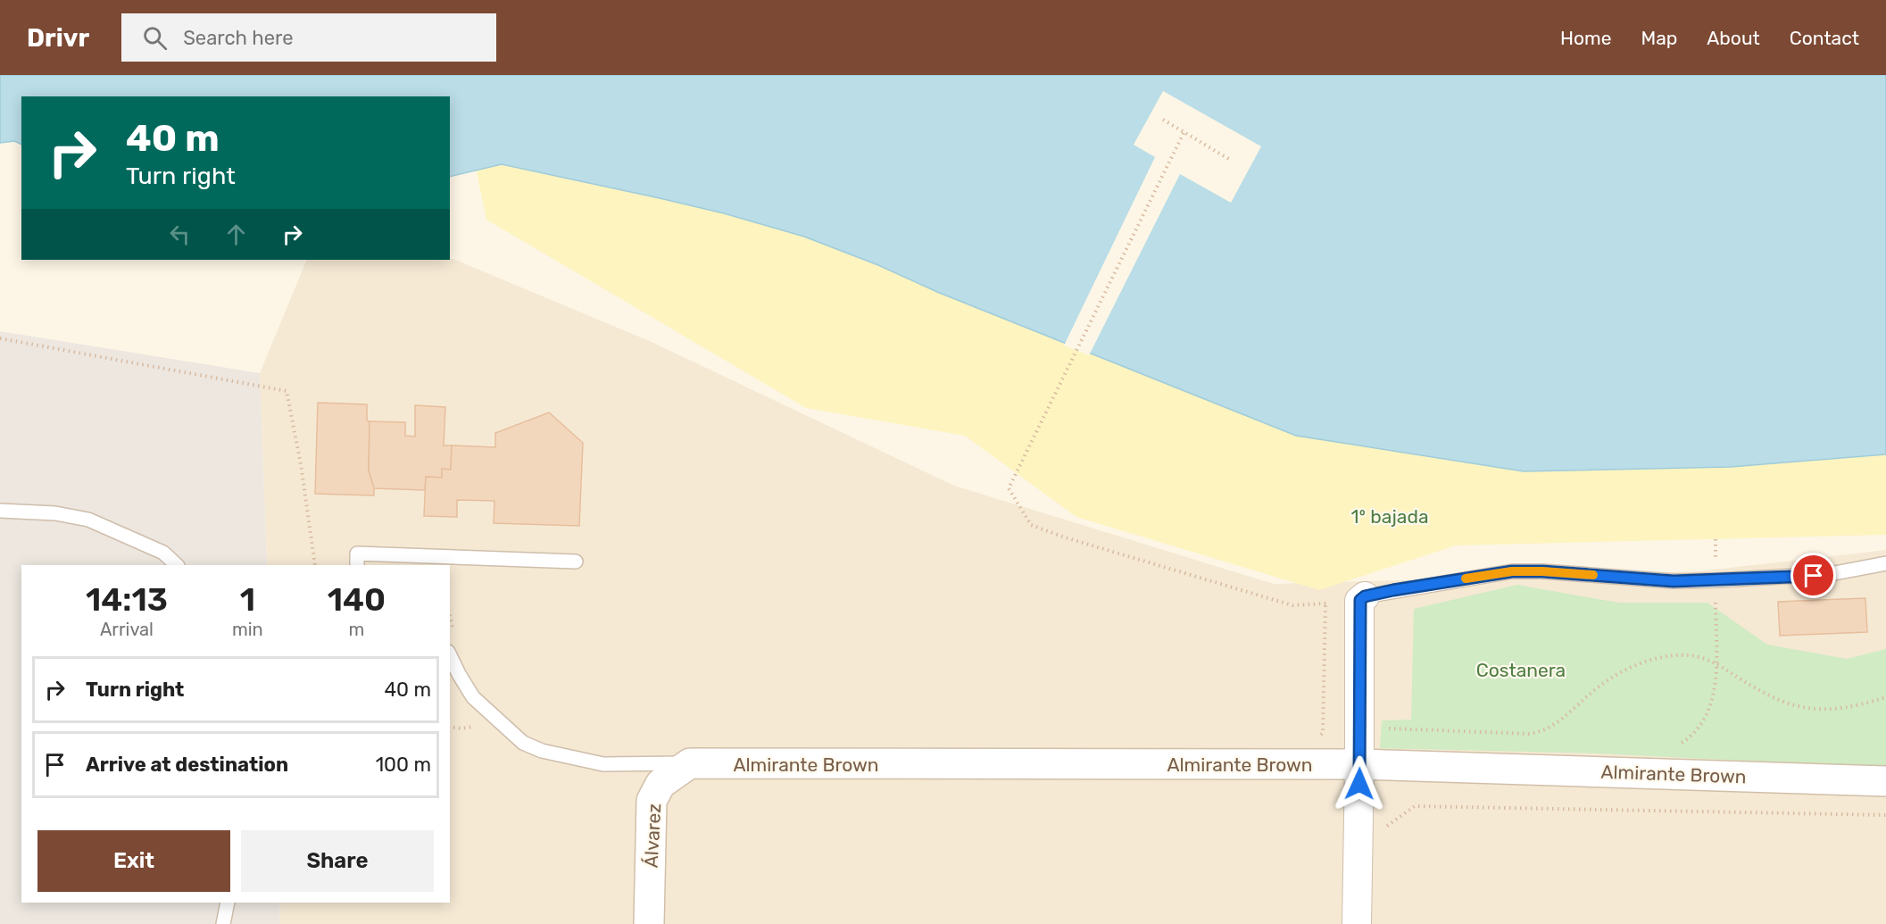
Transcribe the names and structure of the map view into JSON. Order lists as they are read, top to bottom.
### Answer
{
  "streets": {
    "street": ["Almirante Brown", "Álvarez"]
  },
  "crossings": [
    ["Almirante Brown", "Álvarez"]
  ],
  "parks": ["1º bajada", "Costanera"],
  "page": {
    "header": "Drivr",
    "search": "Search here",
    "nav": [
      "Home",
      "Map",
      "About",
      "Contact"
    ],
    "turn": ["40 m", "Turn right"],
    "eta": [
      "14:13",
      "Arrival",
      "1",
      "min",
      "140",
      "m"
    ],
    "list": [
      {
        "name": "Turn right",
        "value": "40 m"
      },
      {
        "name": "Arrive at destination",
        "value": "100 m"
      }
    ],
    "buttons": ["Exit", "Share"]
  }
}
